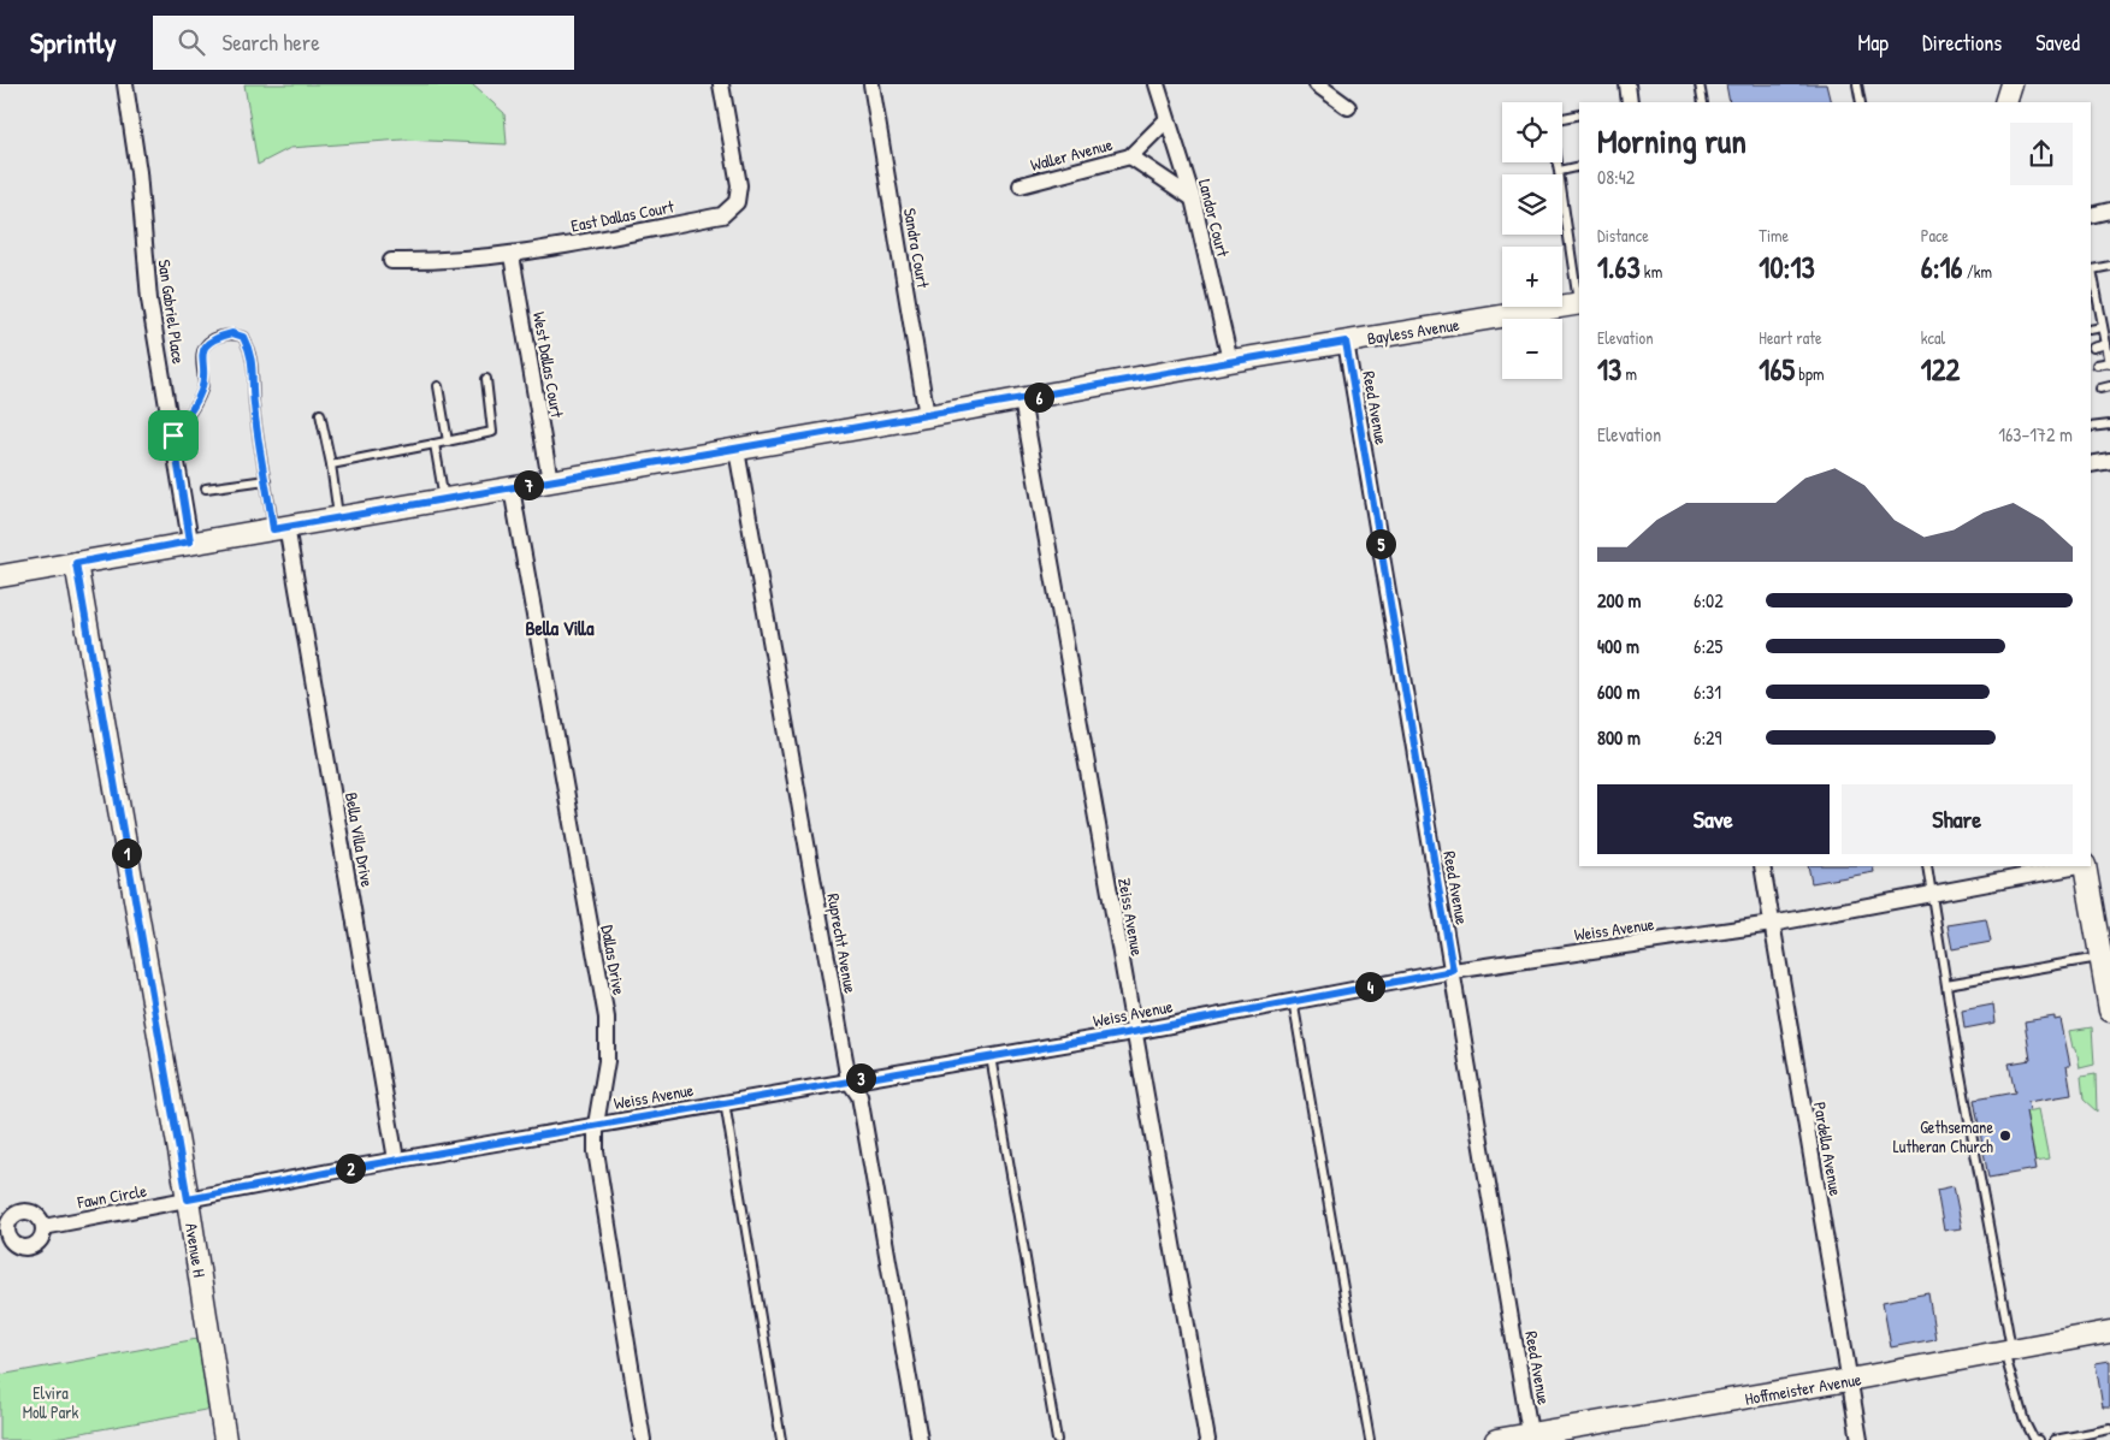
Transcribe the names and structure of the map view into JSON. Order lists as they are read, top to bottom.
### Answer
{
  "streets": {
    "main road": ["Bayless Avenue", "Avenue H", "Hoffmeister Avenue"],
    "street": [
      "Waller Avenue",
      "East Dallas Court",
      "Landor Court",
      "Sandra Court",
      "San Gabriel Place",
      "West Dallas Court",
      "Reed Avenue",
      "Bella Villa Drive",
      "Zeiss Avenue",
      "Weiss Avenue",
      "Ruprecht Avenue",
      "Dallas Drive",
      "Pardella Avenue",
      "Fawn Circle"
    ]
  },
  "crossings": [
    ["Waller Avenue", "Landor Court"],
    ["East Dallas Court", "West Dallas Court"],
    ["Landor Court", "Bayless Avenue"],
    ["Sandra Court", "Bayless Avenue"],
    ["San Gabriel Place", "Bayless Avenue"],
    ["Bayless Avenue", "West Dallas Court"],
    ["Bayless Avenue", "Reed Avenue"],
    ["Bayless Avenue", "Bella Villa Drive"],
    ["Bayless Avenue", "Zeiss Avenue"],
    ["Bayless Avenue", "Ruprecht Avenue"],
    ["Bayless Avenue", "Dallas Drive"],
    ["Bayless Avenue", "Avenue H"],
    ["Reed Avenue", "Weiss Avenue"],
    ["Reed Avenue", "Hoffmeister Avenue"],
    ["Bella Villa Drive", "Weiss Avenue"],
    ["Zeiss Avenue", "Weiss Avenue"],
    ["Weiss Avenue", "Ruprecht Avenue"],
    ["Weiss Avenue", "Dallas Drive"],
    ["Weiss Avenue", "Pardella Avenue"],
    ["Weiss Avenue", "Fawn Circle"],
    ["Weiss Avenue", "Avenue H"],
    ["Pardella Avenue", "Hoffmeister Avenue"],
    ["Fawn Circle", "Avenue H"]
  ],
  "districts": ["Bella Villa"],
  "parks": ["Elvira Moll Park"],
  "places": ["Gethsemane Lutheran Church"],
  "page": {
    "header": "Sprintly",
    "search": "Search here",
    "nav": ["Map", "Directions", "Saved"],
    "map_buttons": ["+", "−"],
    "heading": ["Morning run", "08:42"],
    "stats": [
      ["Distance", "1.63 km"],
      ["Time", "10:13"],
      ["Pace", "6:16 /km"],
      ["Elevation", "13 m"],
      ["Heart rate", "165 bpm"],
      ["kcal", "122"]
    ],
    "pins": [
      "6",
      "7",
      "5",
      "1",
      "4",
      "3",
      "2"
    ],
    "chart": ["Elevation", "163–172 m"],
    "list": [
      {
        "name": "200 m",
        "note": "6:02"
      },
      {
        "name": "400 m",
        "note": "6:25"
      },
      {
        "name": "600 m",
        "note": "6:31"
      },
      {
        "name": "800 m",
        "note": "6:29"
      }
    ],
    "buttons": ["Save", "Share"]
  }
}
